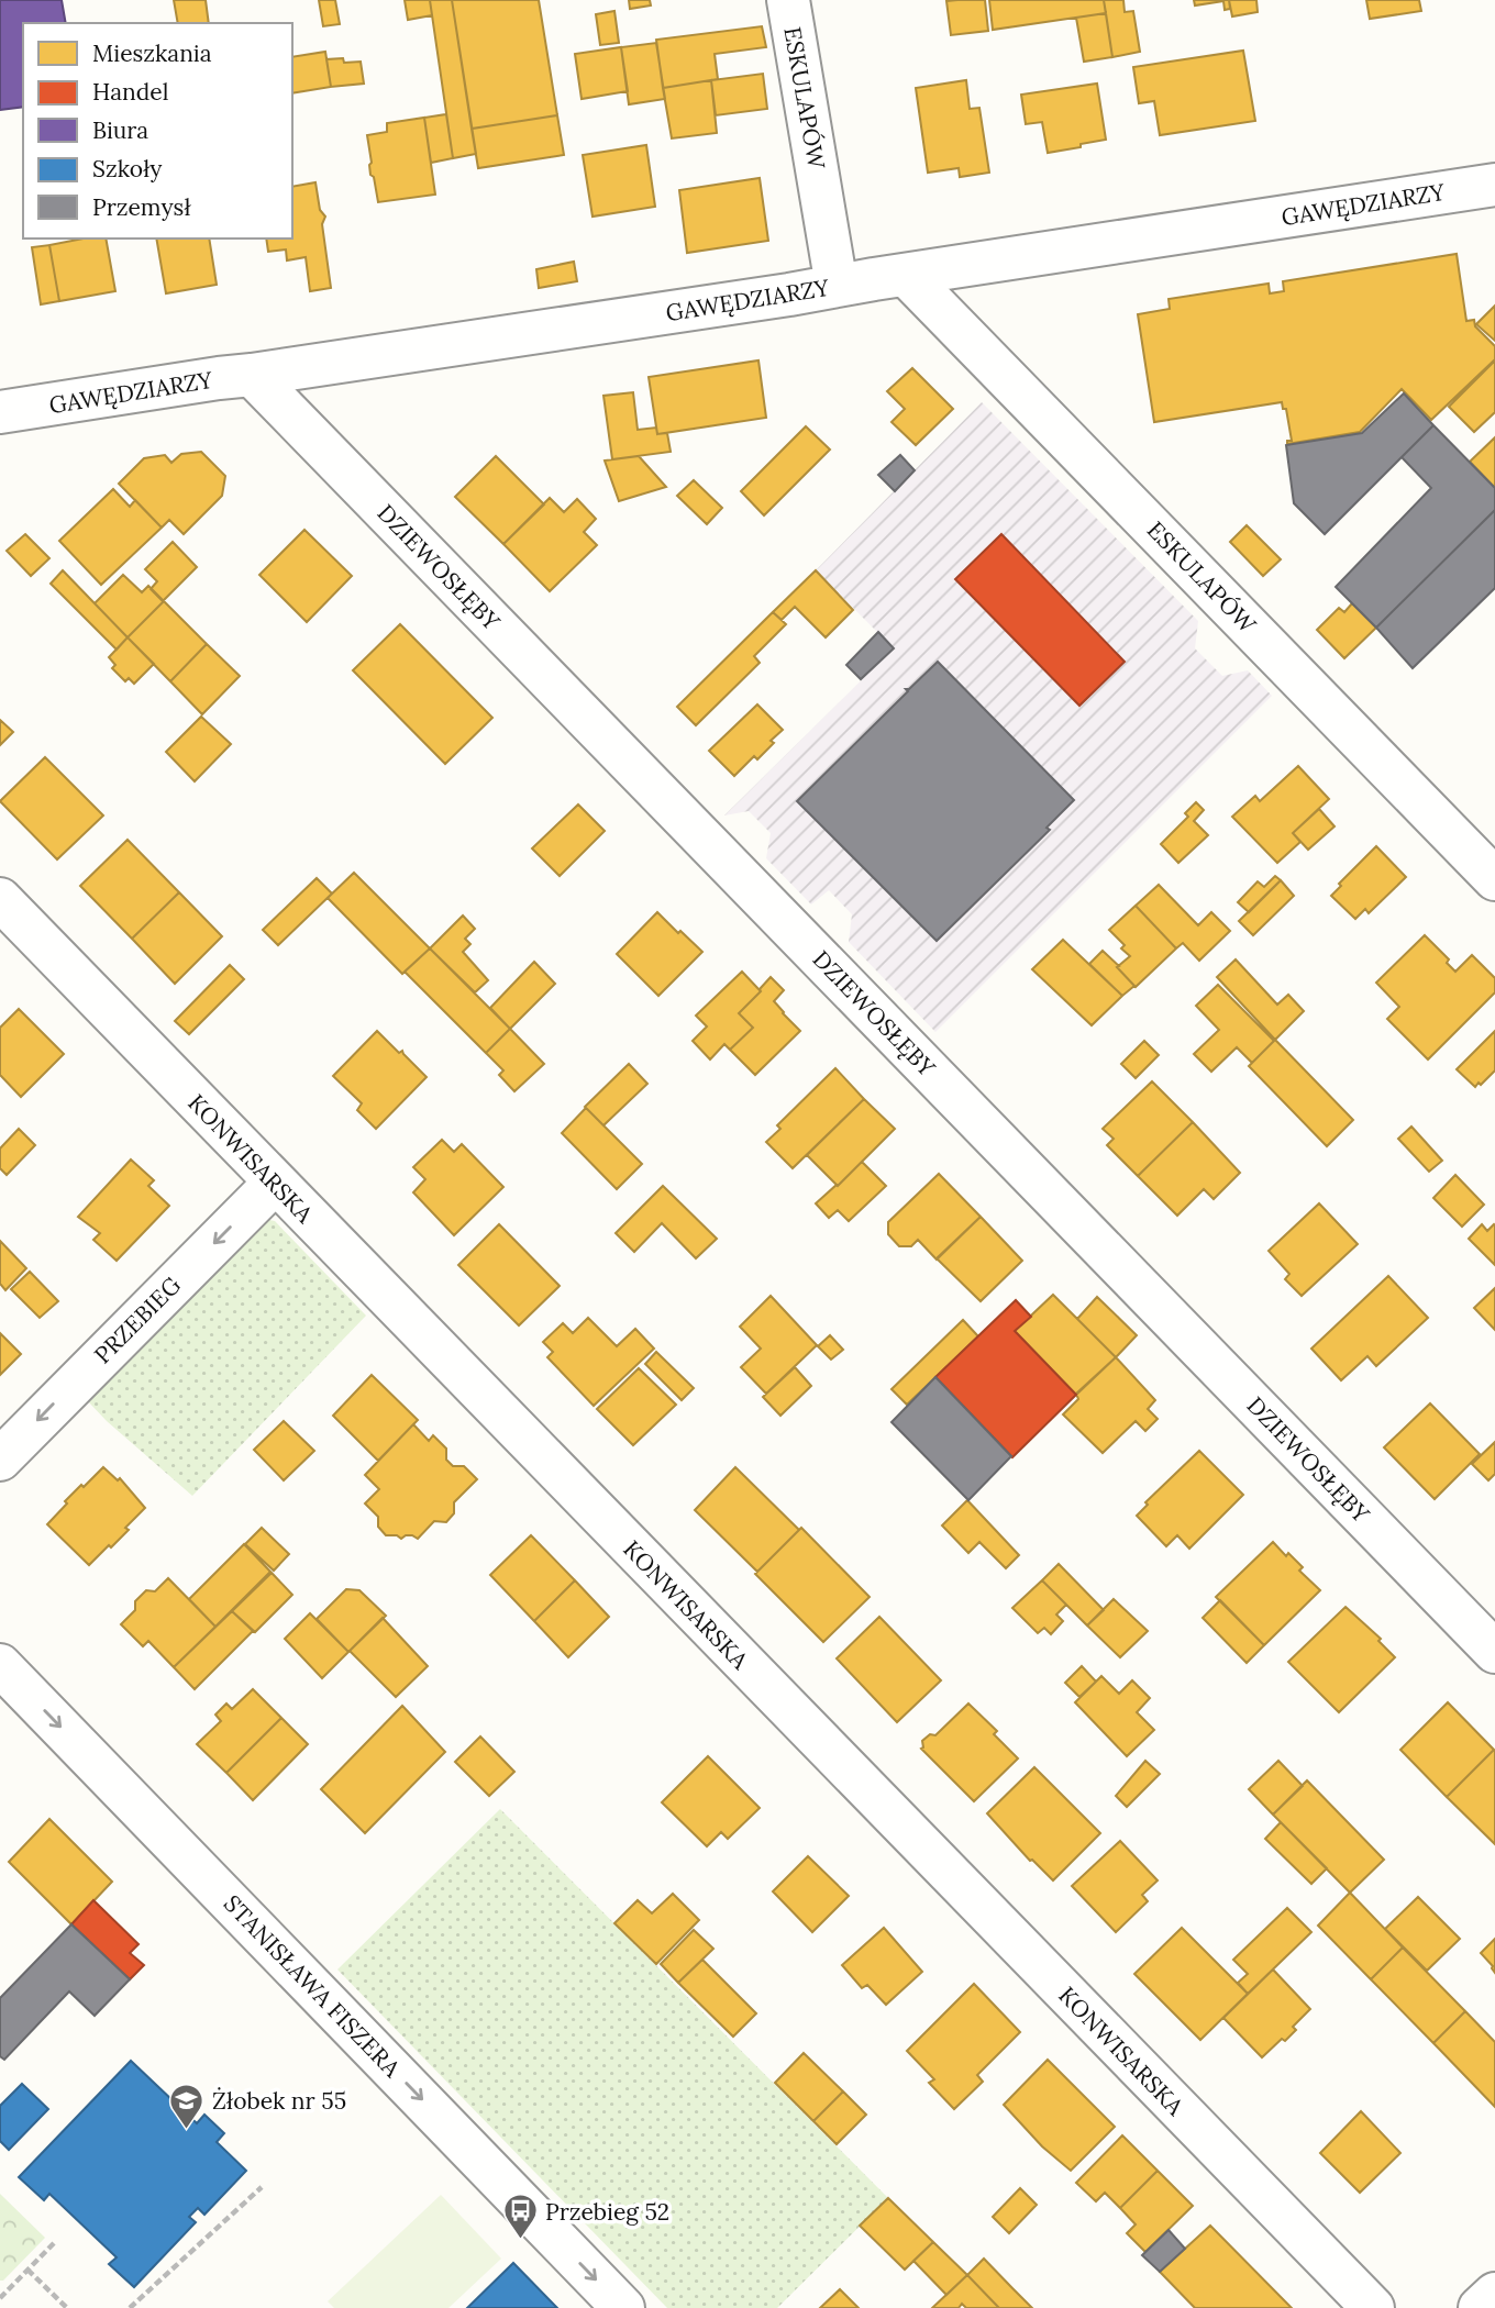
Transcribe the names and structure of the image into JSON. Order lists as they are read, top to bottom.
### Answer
{
  "streets": {
    "street": [
      "ESKULAPÓW",
      "GAWĘDZIARZY",
      "DZIEWOSŁĘBY",
      "KONWISARSKA",
      "PRZEBIEG",
      "STANISŁAWA FISZERA"
    ]
  },
  "crossings": [
    ["ESKULAPÓW", "GAWĘDZIARZY"],
    ["GAWĘDZIARZY", "DZIEWOSŁĘBY"],
    ["KONWISARSKA", "PRZEBIEG"]
  ],
  "one_way": ["PRZEBIEG", "STANISŁAWA FISZERA"],
  "places": {
    "school or university": ["Żłobek nr 55"],
    "bus stop": ["Przebieg 52"]
  },
  "legend": [
    "Mieszkania",
    "Handel",
    "Biura",
    "Szkoły",
    "Przemysł"
  ]
}
